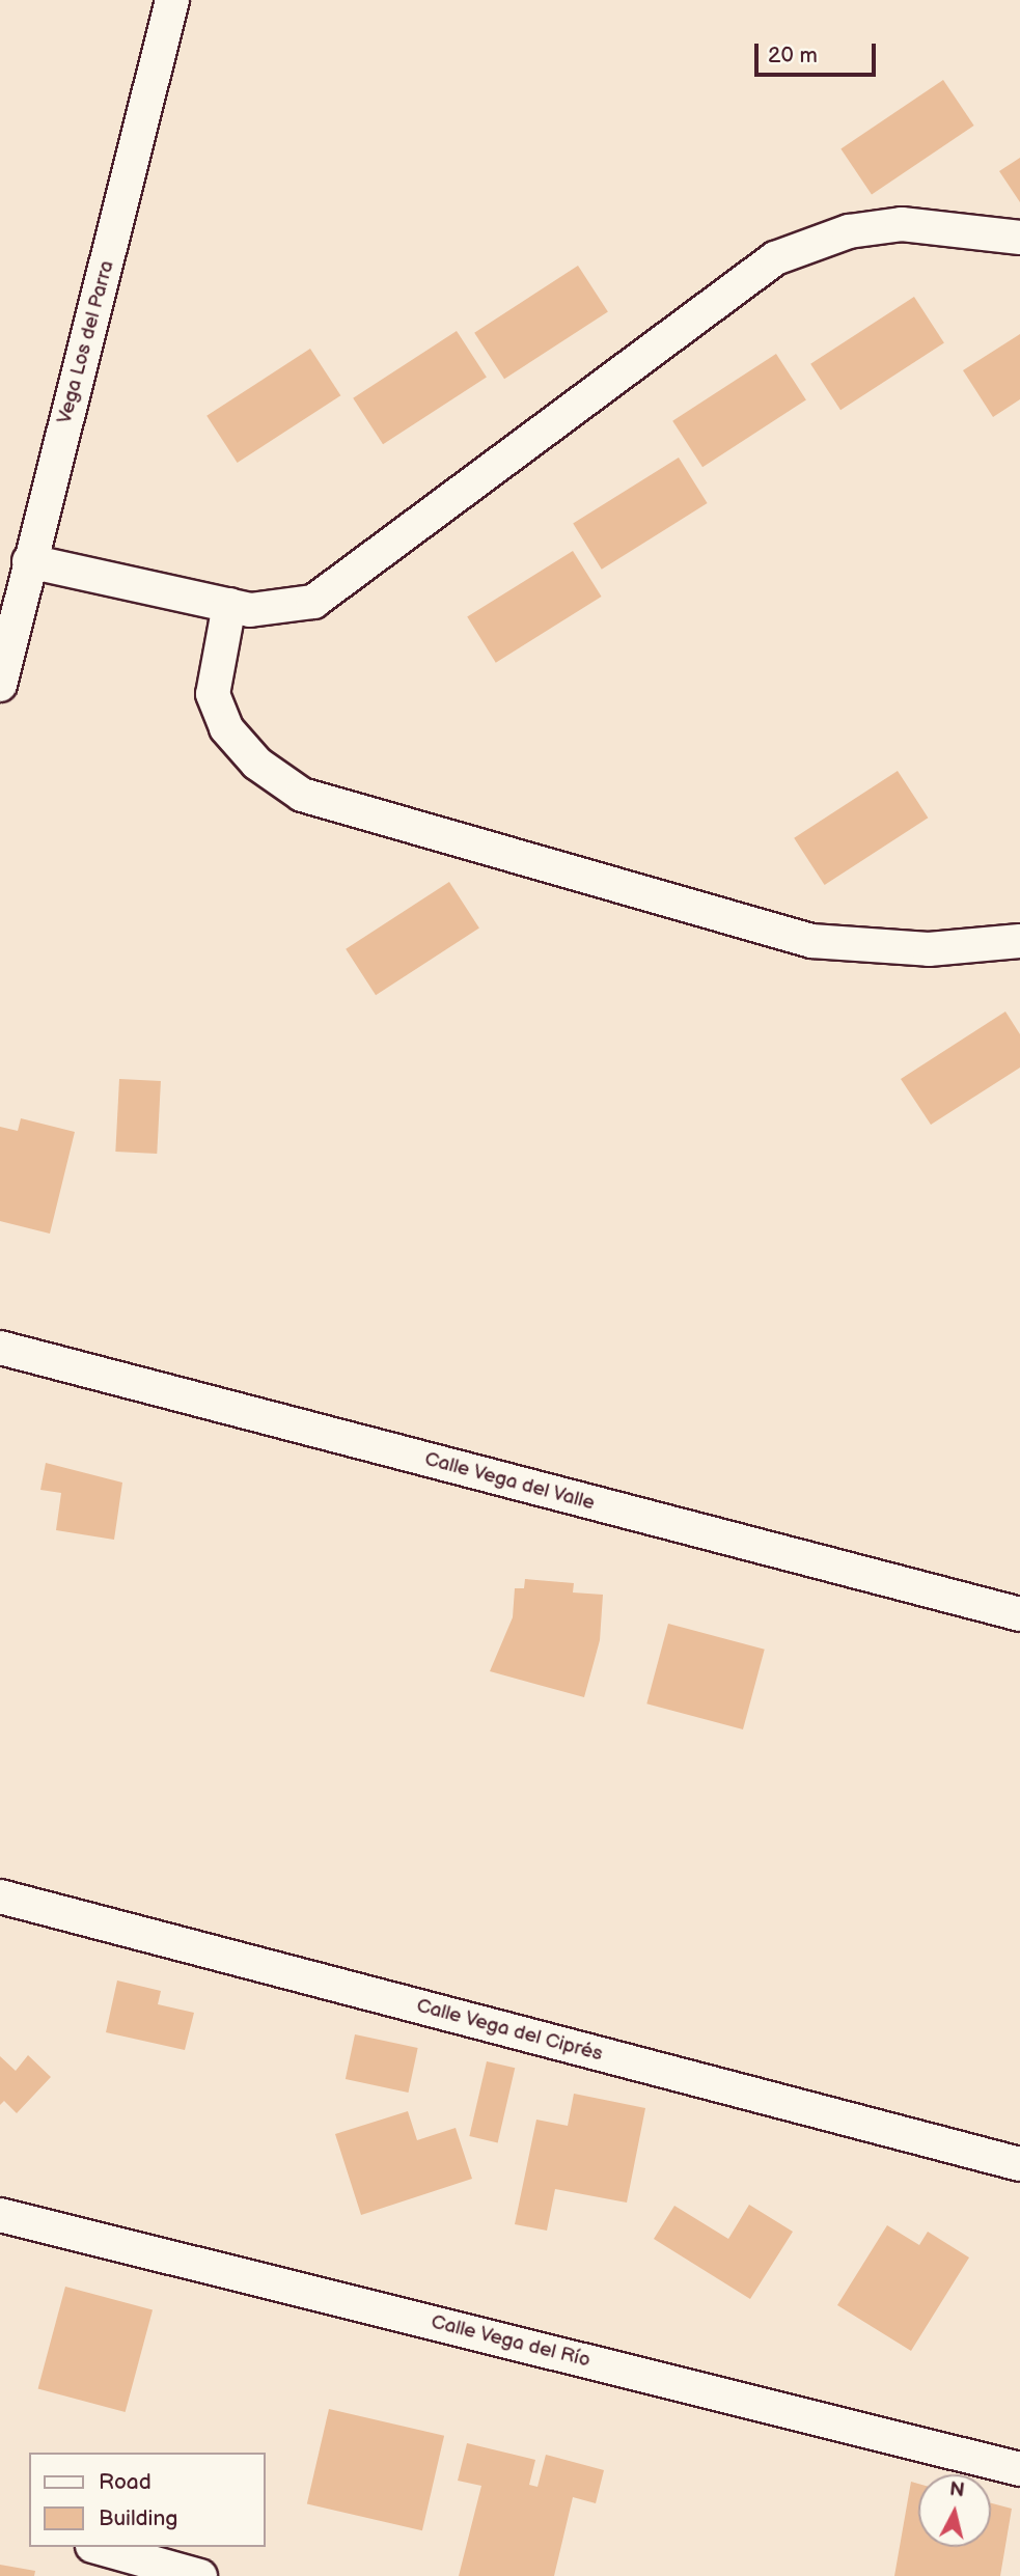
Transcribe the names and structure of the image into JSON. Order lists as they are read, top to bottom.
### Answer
{
  "streets": {
    "street": [
      "Vega Los del Parra",
      "Calle Vega del Valle",
      "Calle Vega del Ciprés",
      "Calle Vega del Río"
    ]
  },
  "legend": ["Road", "Building"],
  "scale_bar": "20 m",
  "north": "top"
}
